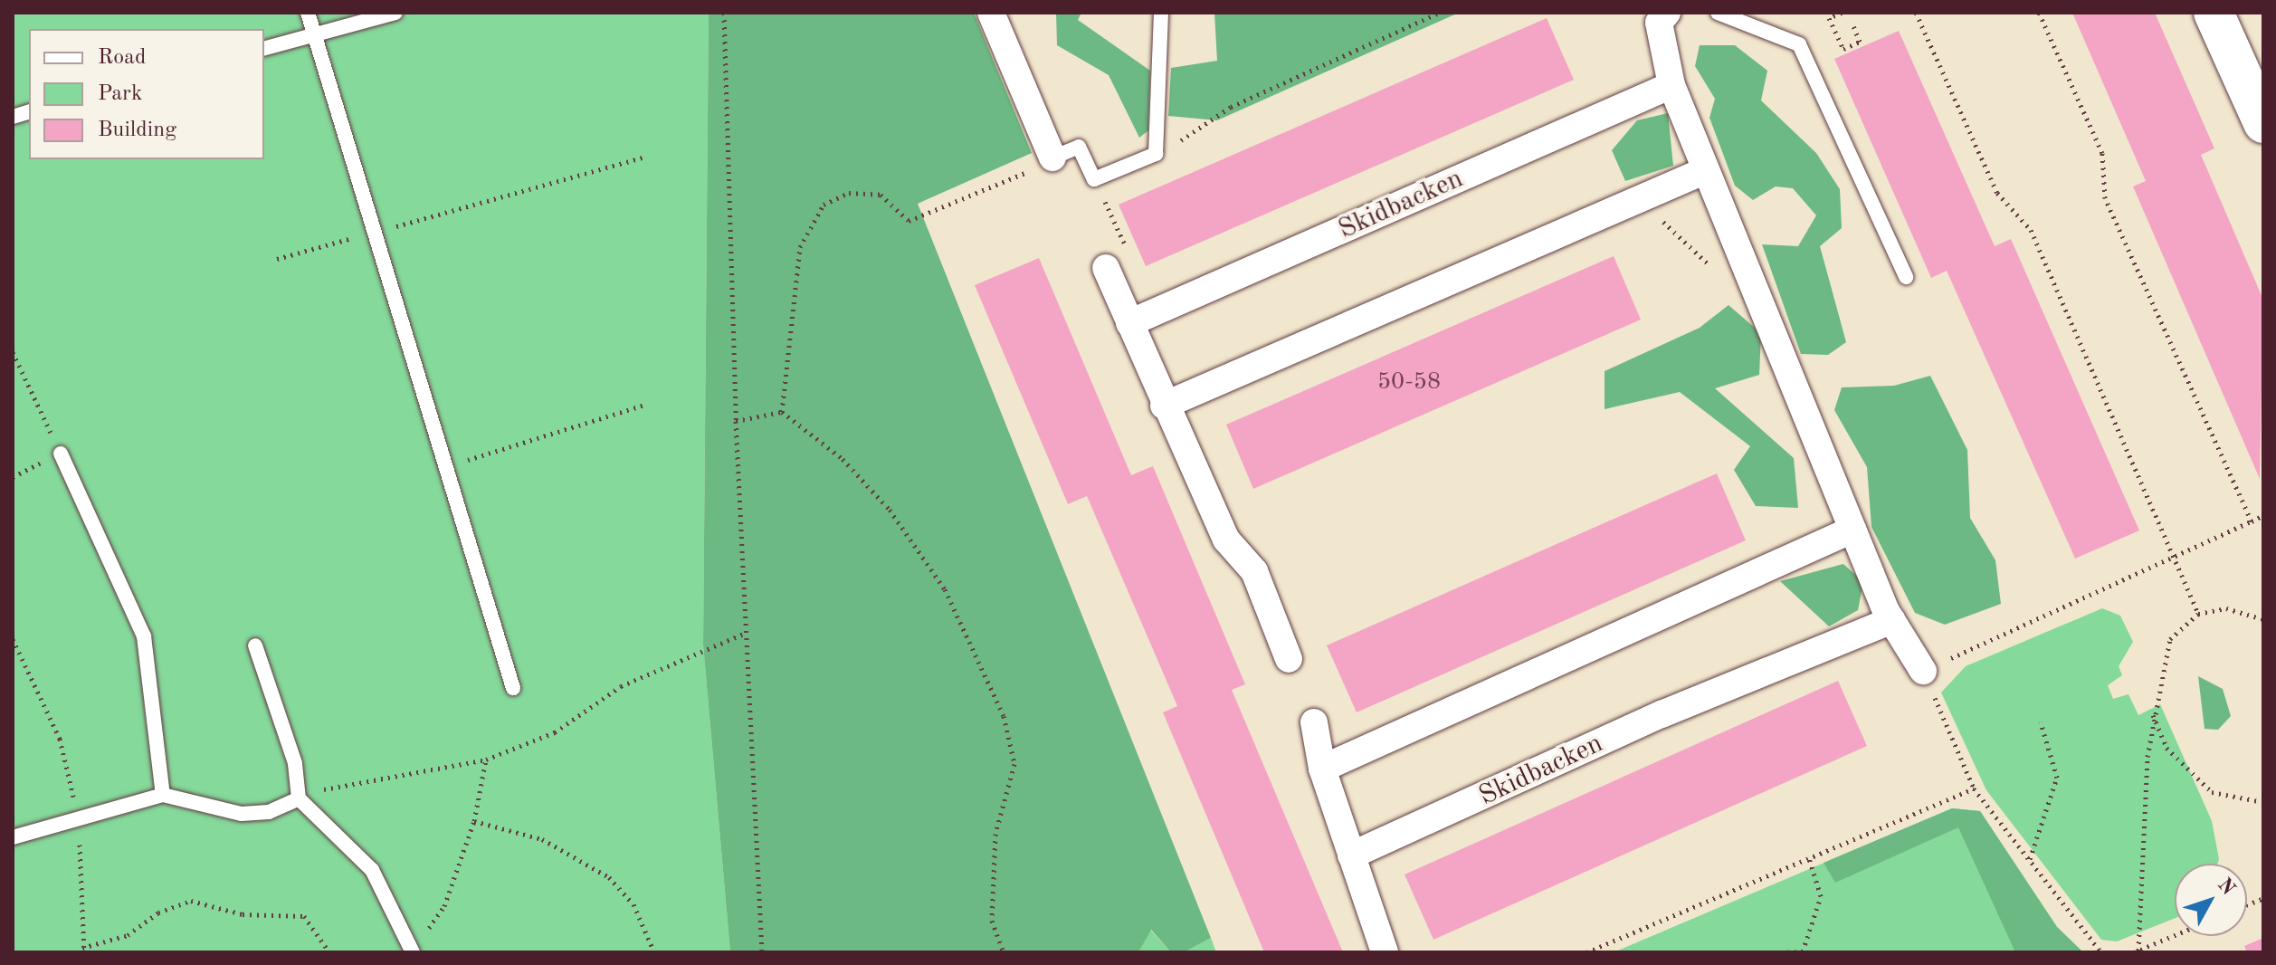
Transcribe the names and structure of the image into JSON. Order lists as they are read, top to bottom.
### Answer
{
  "streets": {
    "street": ["Skidbacken"]
  },
  "house_numbers": ["50-58"],
  "legend": ["Road", "Park", "Building"],
  "north": "top right"
}
